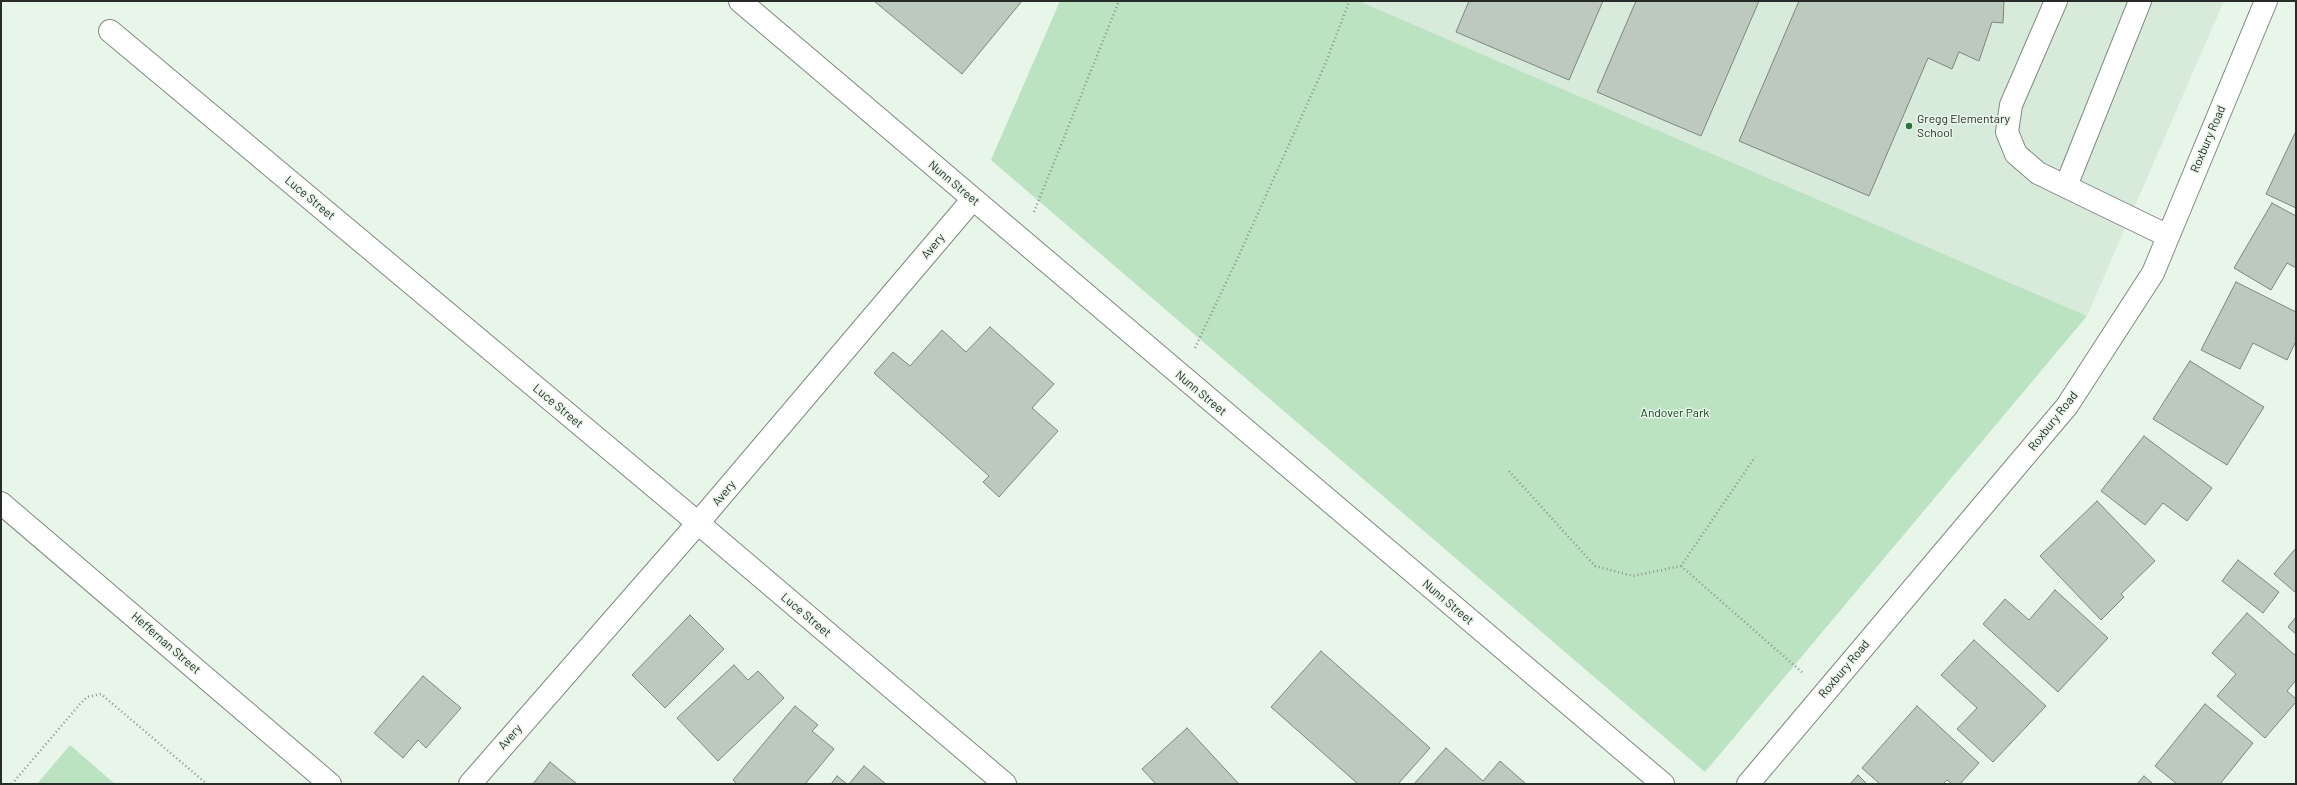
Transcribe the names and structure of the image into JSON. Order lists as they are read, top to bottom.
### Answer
{
  "streets": {
    "street": [
      "Roxbury Road",
      "Nunn Street",
      "Luce Street",
      "Avery",
      "Heffernan Street"
    ]
  },
  "crossings": [
    ["Nunn Street", "Avery"],
    ["Luce Street", "Avery"]
  ],
  "parks": ["Andover Park"],
  "places": ["Gregg Elementary School"]
}
